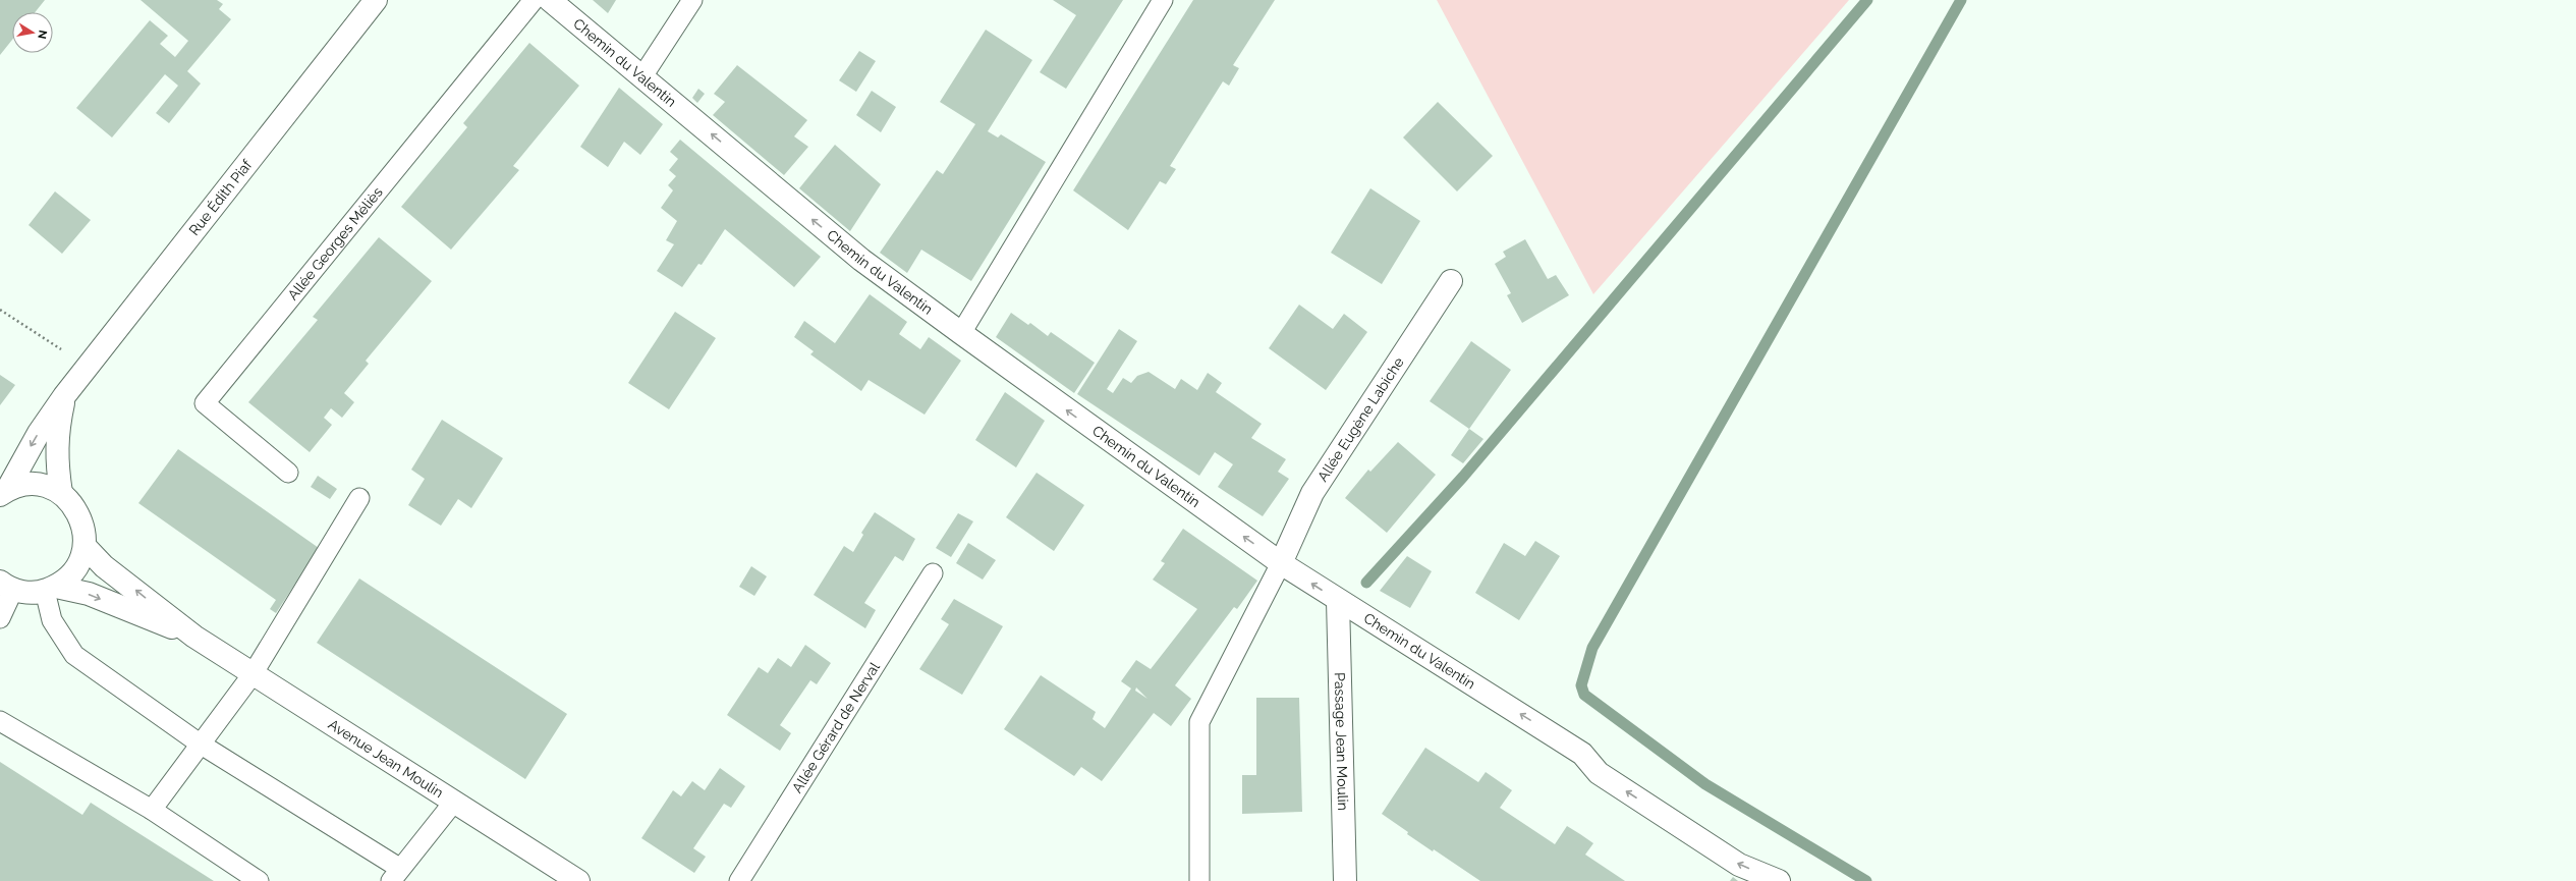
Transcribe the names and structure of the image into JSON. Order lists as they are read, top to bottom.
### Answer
{
  "streets": {
    "street": [
      "Chemin du Valentin",
      "Rue Édith Piaf",
      "Allée Eugène Labiche",
      "Passage Jean Moulin",
      "Avenue Jean Moulin"
    ],
    "lane": ["Allée Georges Méliès", "Allée Gérard de Nerval"]
  },
  "crossings": [
    ["Chemin du Valentin", "Allée Eugène Labiche"],
    ["Chemin du Valentin", "Passage Jean Moulin"]
  ],
  "one_way": ["Chemin du Valentin"],
  "north": "right"
}
